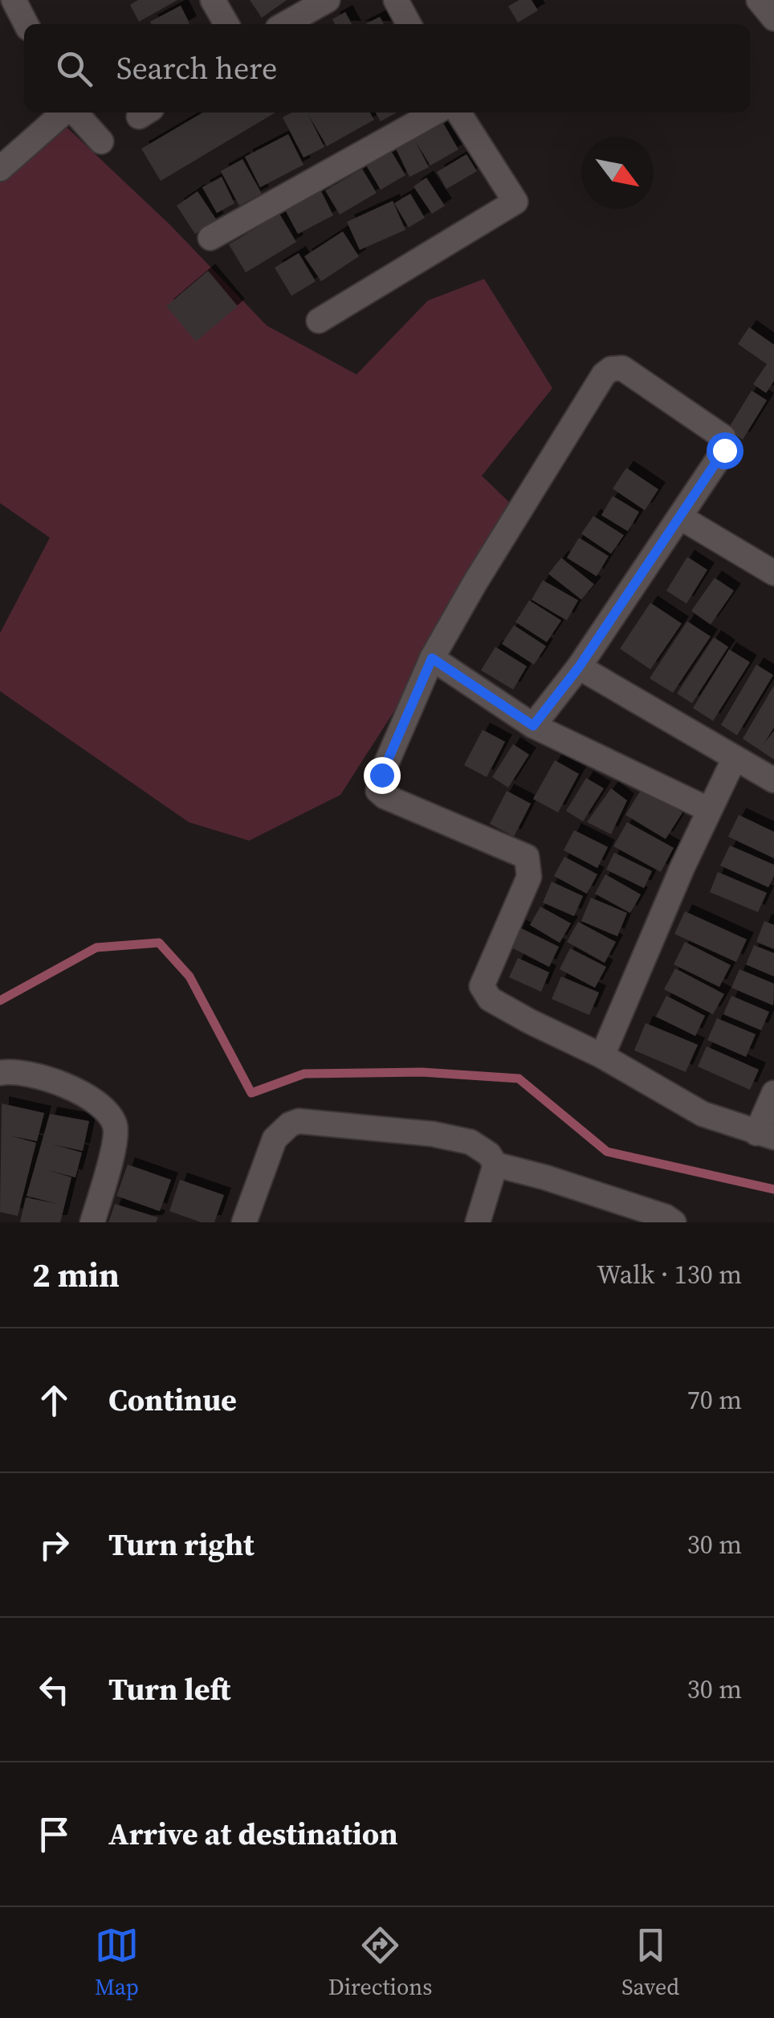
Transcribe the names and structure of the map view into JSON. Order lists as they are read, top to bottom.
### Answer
{
  "north": "bottom right",
  "page": {
    "search": "Search here",
    "heading": ["2 min", "Walk · 130 m"],
    "list": [
      ["Continue", "70 m"],
      ["Turn right", "30 m"],
      ["Turn left", "30 m"],
      "Arrive at destination"
    ],
    "nav": ["Map", "Directions", "Saved"]
  }
}
